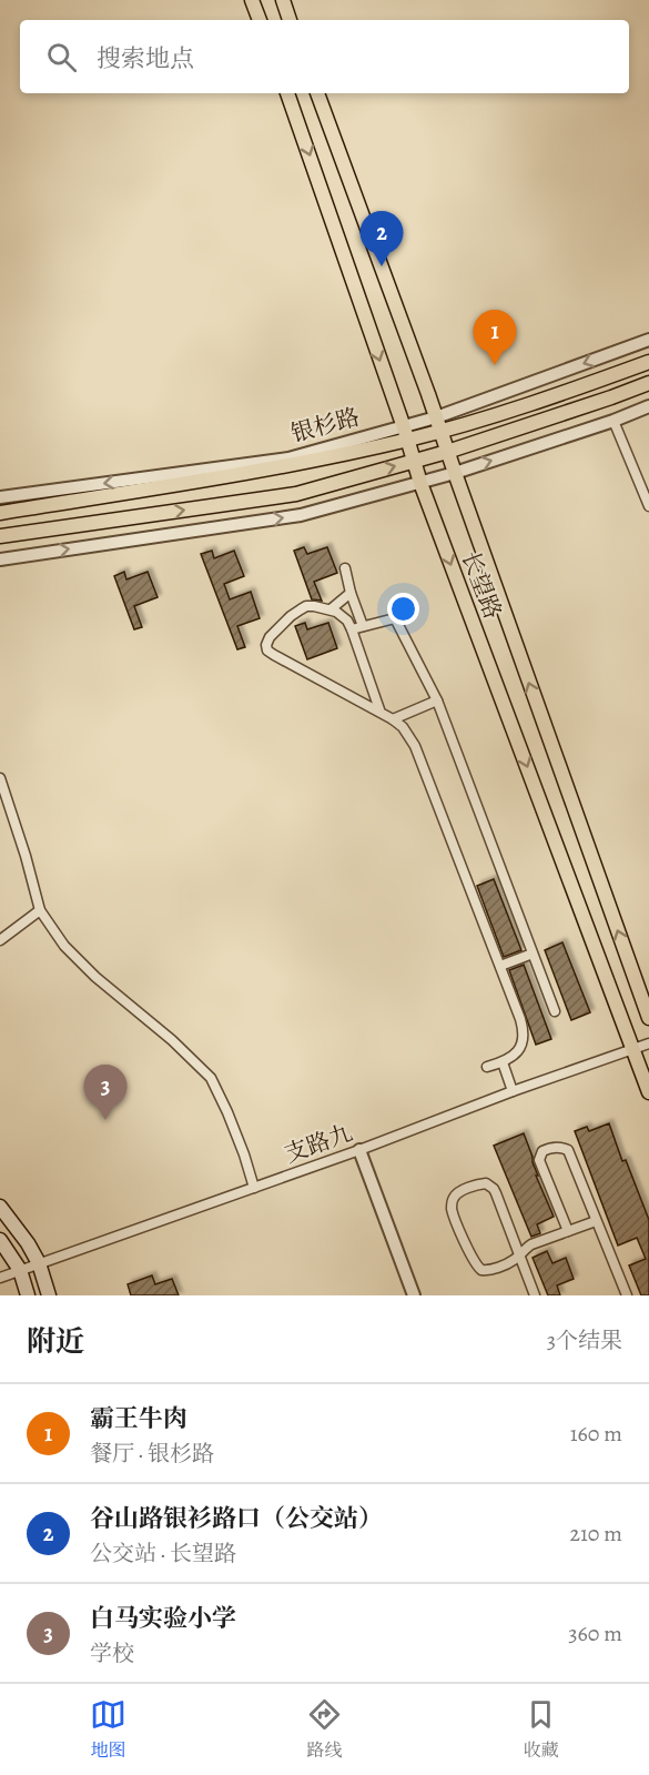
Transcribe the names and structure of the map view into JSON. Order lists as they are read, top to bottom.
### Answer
{
  "streets": {
    "main road": ["银杉路", "长望路"],
    "street": ["支路九"]
  },
  "crossings": [
    ["银杉路", "长望路"],
    ["长望路", "支路九"]
  ],
  "page": {
    "search": "搜索地点",
    "pins": ["2", "1", "3"],
    "heading": ["附近", "3个结果"],
    "list": [
      {
        "mark": "1",
        "name": "霸王牛肉",
        "note": "餐厅 · 银杉路",
        "value": "160 m"
      },
      {
        "mark": "2",
        "name": "谷山路银衫路口（公交站）",
        "note": "公交站 · 长望路",
        "value": "210 m"
      },
      {
        "mark": "3",
        "name": "白马实验小学",
        "note": "学校",
        "value": "360 m"
      }
    ],
    "nav": ["地图", "路线", "收藏"]
  }
}
